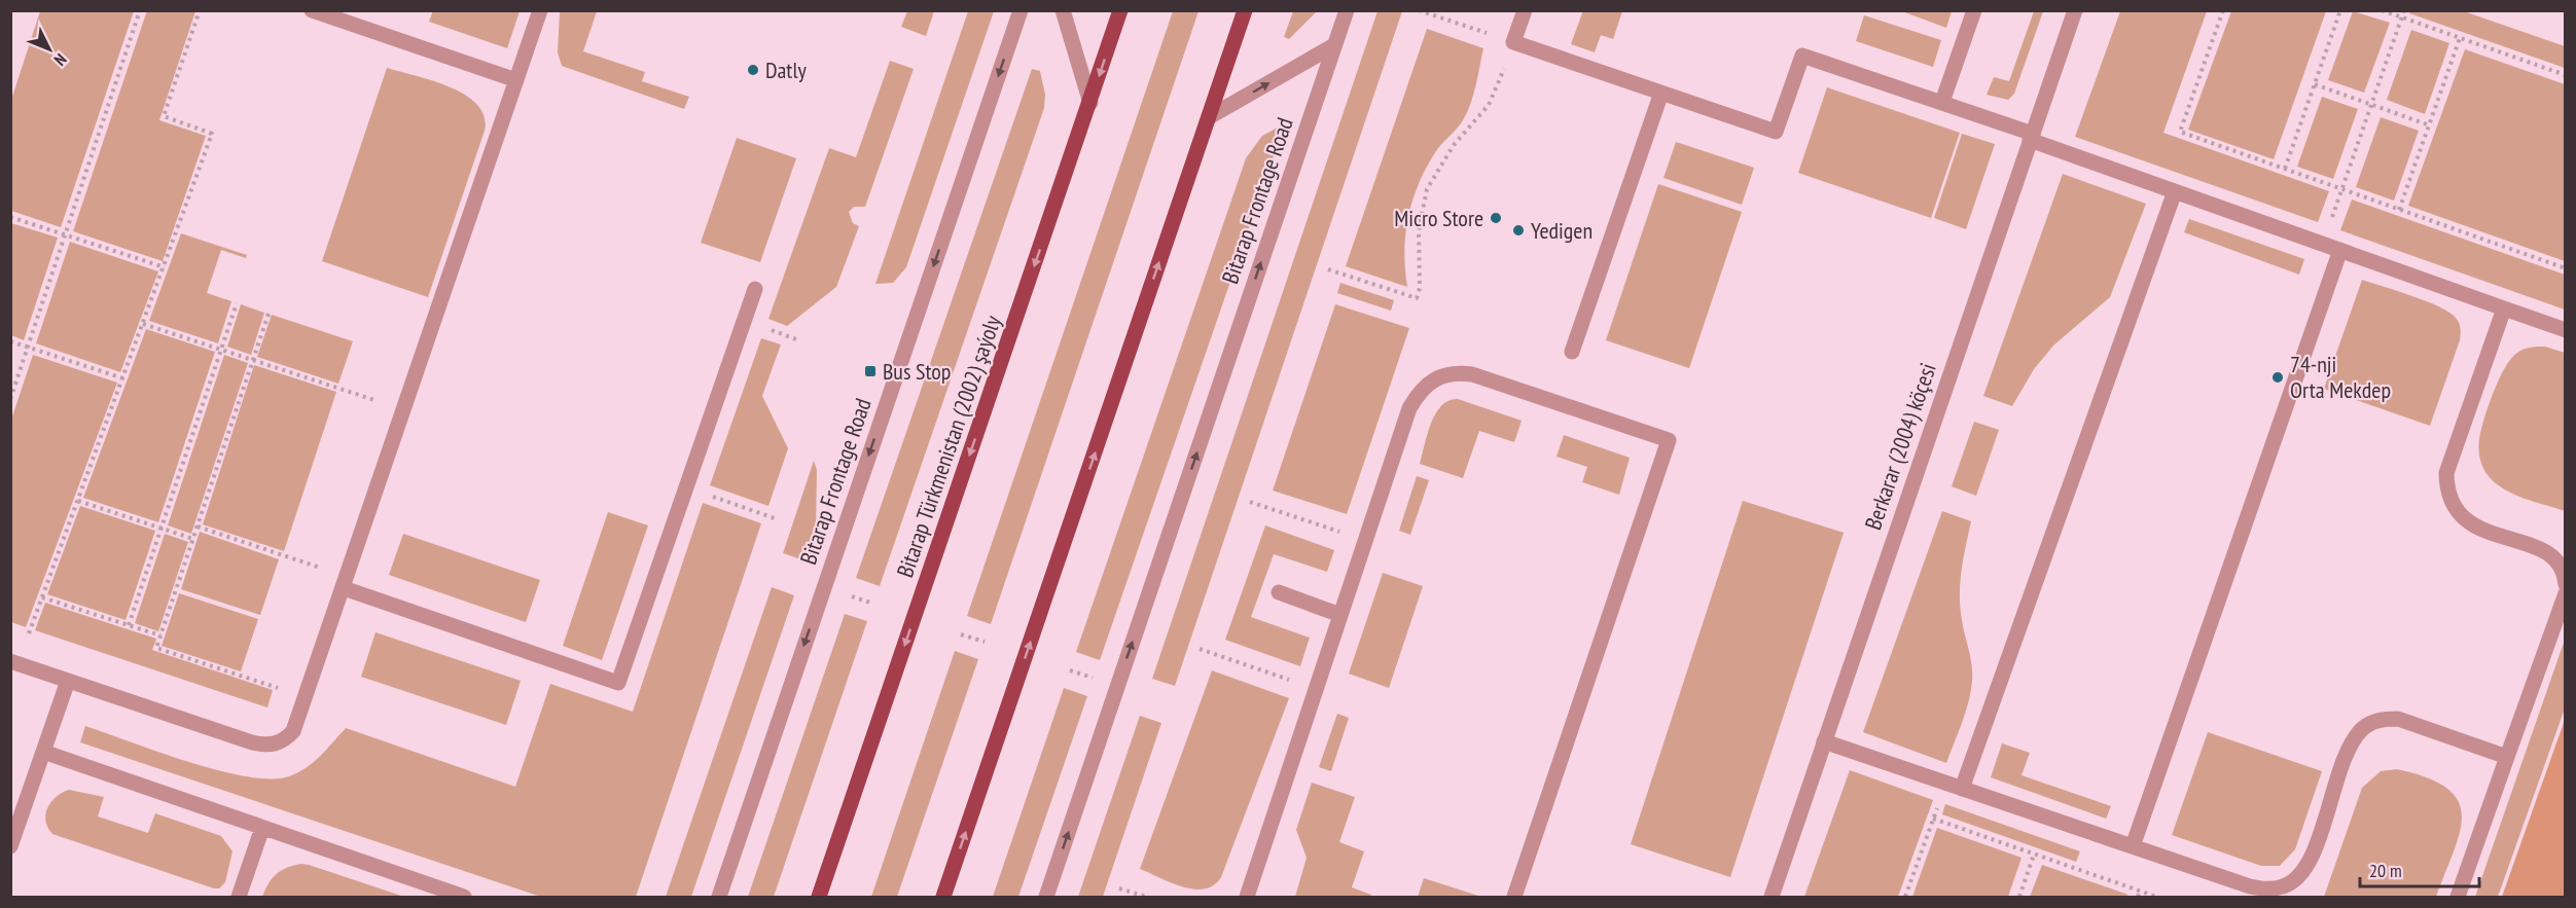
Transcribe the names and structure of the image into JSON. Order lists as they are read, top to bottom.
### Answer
{
  "streets": {
    "main road": ["Bitarap Türkmenistan (2002) şaýoly"],
    "street": ["Bitarap Frontage Road", "Berkarar (2004) köçesi"]
  },
  "places": {
    "other": [
      "Datly",
      "Micro Store",
      "Yedigen",
      "74-nji Orta Mekdep"
    ],
    "transit": ["Bus Stop"]
  },
  "scale_bar": "20 m",
  "north": "bottom right"
}
